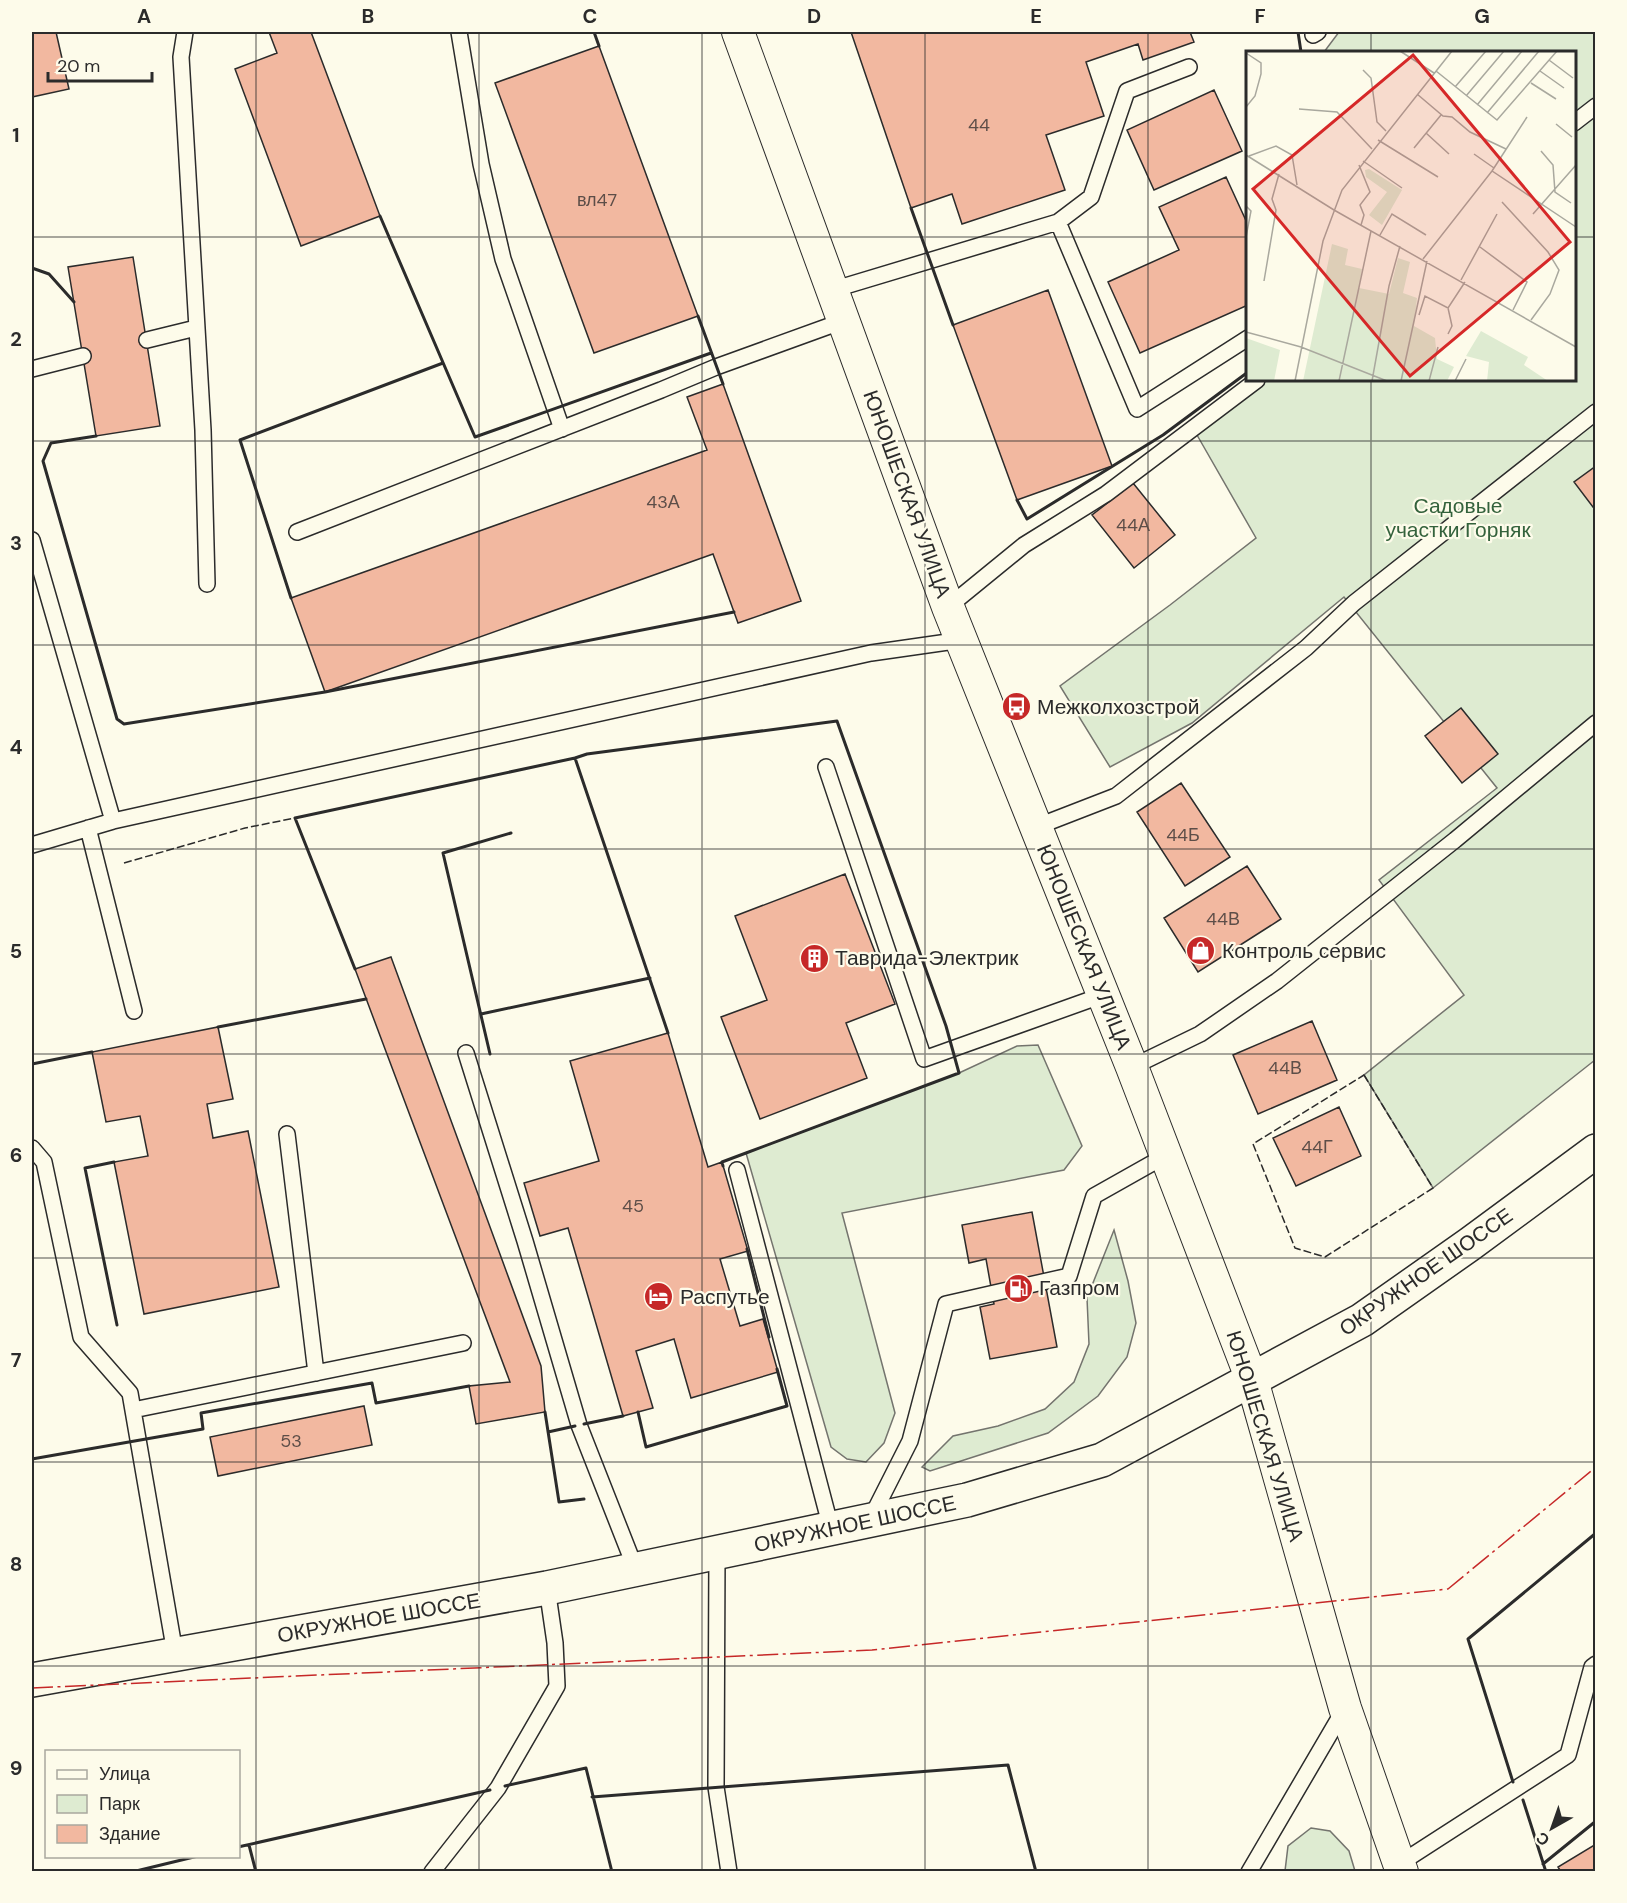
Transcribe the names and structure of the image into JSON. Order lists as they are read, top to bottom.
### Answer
{
  "streets": {
    "main road": ["ОКРУЖНОЕ ШОССЕ"],
    "street": ["ЮНОШЕСКАЯ УЛИЦА"]
  },
  "crossings": [
    ["ЮНОШЕСКАЯ УЛИЦА", "ОКРУЖНОЕ ШОССЕ"]
  ],
  "parks": ["Садовые участки Горняк"],
  "places": {
    "bus stop": ["Межколхозстрой"],
    "shop": ["Контроль сервис"],
    "building": ["Таврида-Электрик"],
    "fuel station": ["Газпром"],
    "hotel": ["Распутье"]
  },
  "house_numbers": [
    "44",
    "вл47",
    "43А",
    "44А",
    "44Б",
    "44В",
    "44В",
    "44Г",
    "45",
    "53"
  ],
  "legend": ["Улица", "Парк", "Здание"],
  "scale_bar": "20 m",
  "north": "bottom left",
  "grid": {
    "columns": [
      "A",
      "B",
      "C",
      "D",
      "E",
      "F",
      "G"
    ],
    "rows": [
      "1",
      "2",
      "3",
      "4",
      "5",
      "6",
      "7",
      "8",
      "9"
    ]
  }
}
